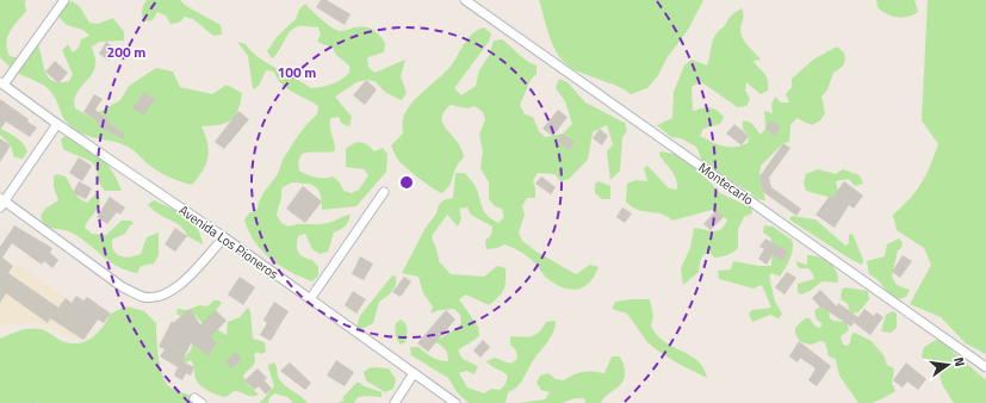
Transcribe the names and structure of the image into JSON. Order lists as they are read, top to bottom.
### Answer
{
  "streets": {
    "street": ["Montecarlo", "Avenida Los Pioneros"]
  },
  "north": "right",
  "rings": ["200 m", "100 m"]
}
